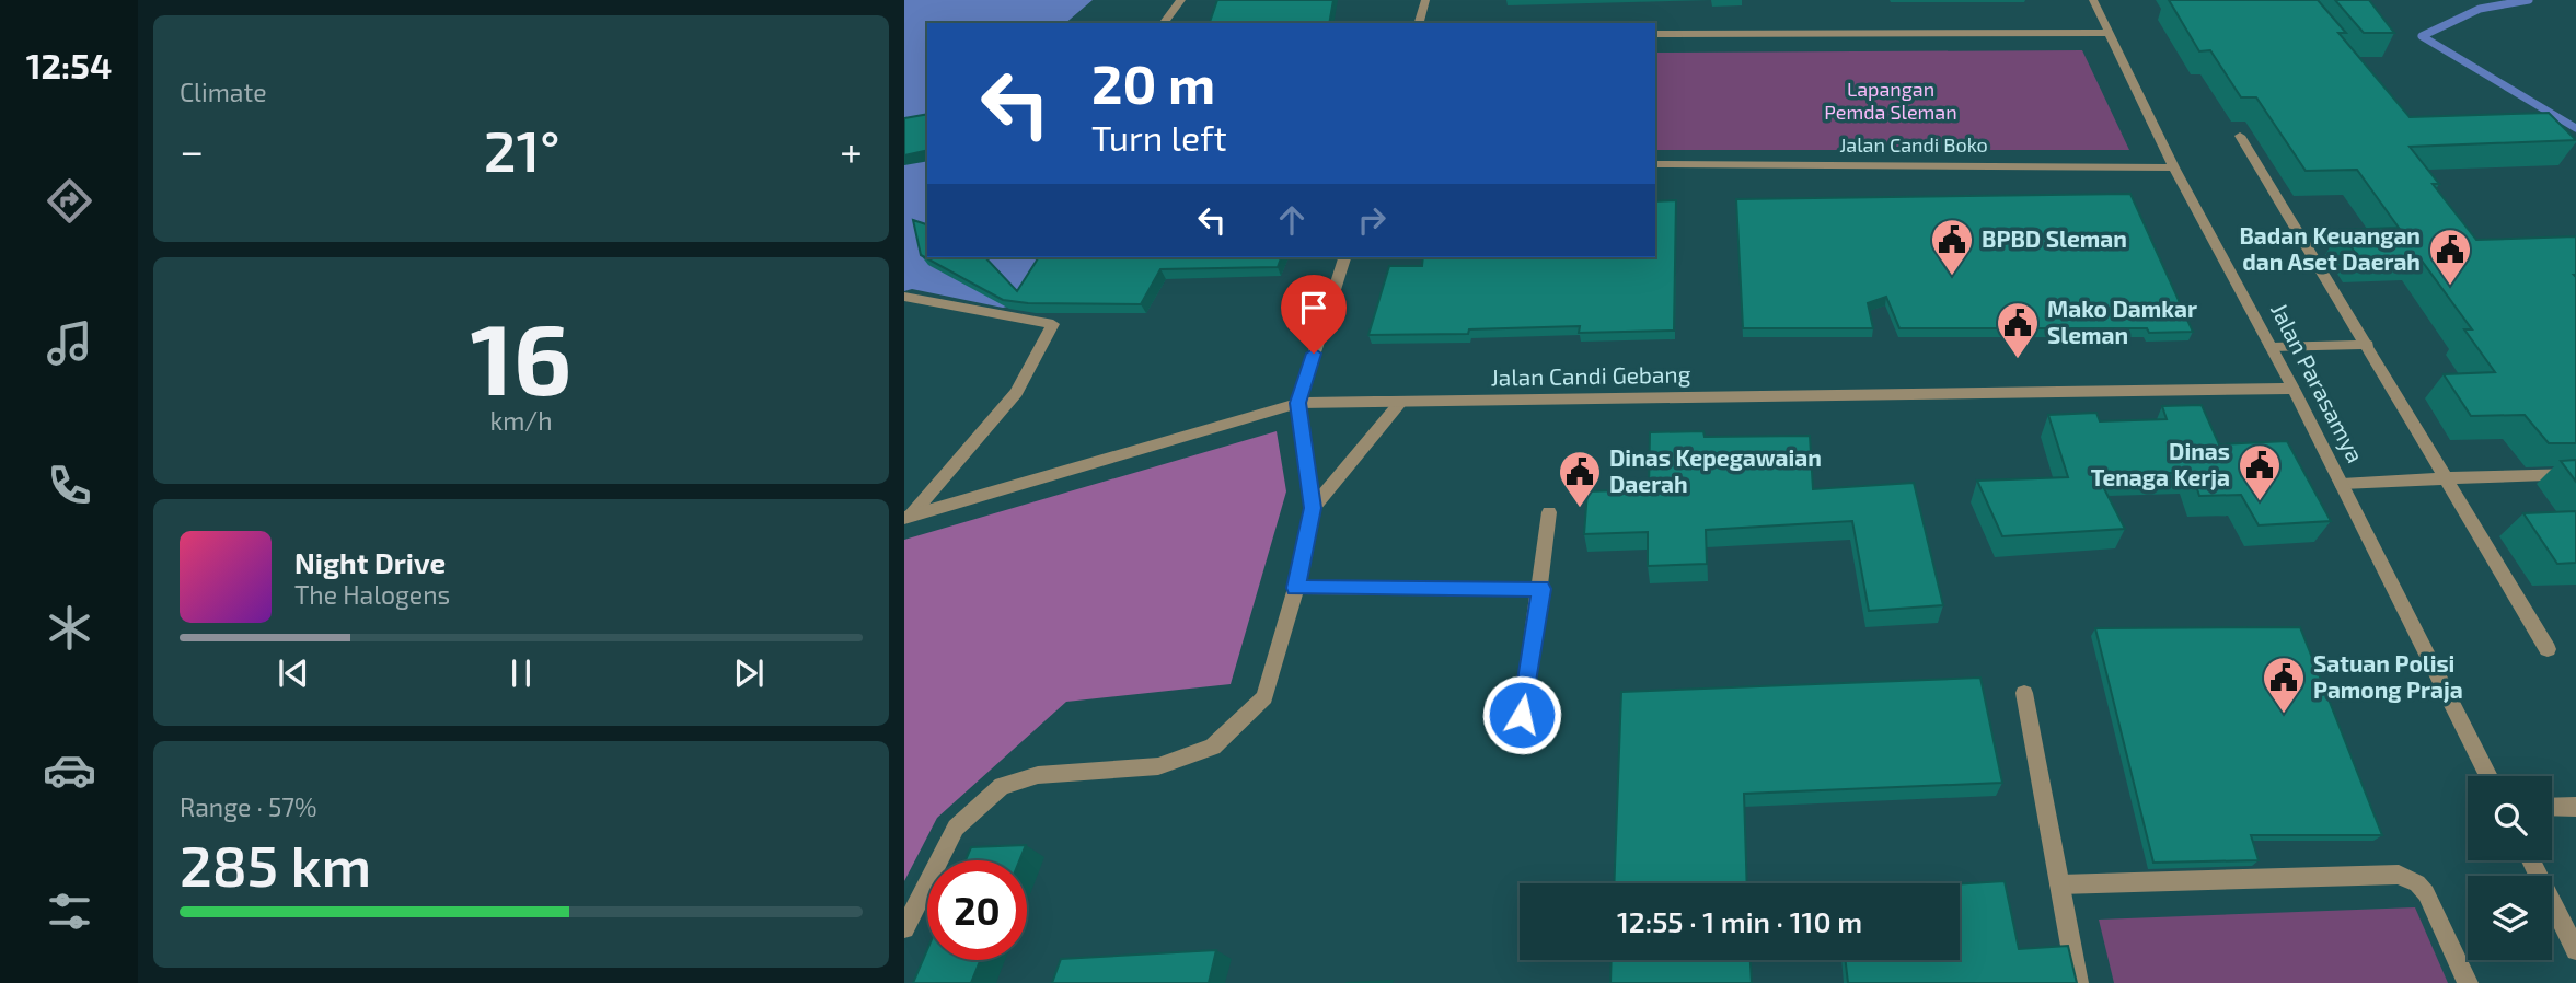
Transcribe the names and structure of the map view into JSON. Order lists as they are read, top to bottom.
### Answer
{
  "streets": {
    "street": ["Jalan Candi Boko", "Jalan Candi Gebang", "Jalan Parasamya"]
  },
  "crossings": [
    ["Jalan Candi Boko", "Jalan Parasamya"],
    ["Jalan Candi Gebang", "Jalan Parasamya"]
  ],
  "parks": ["Lapangan Pemda Sleman"],
  "places": {
    "public building": [
      "BPBD Sleman",
      "Badan Keuangan dan Aset Daerah",
      "Mako Damkar Sleman",
      "Dinas Tenaga Kerja",
      "Dinas Kepegawaian Daerah",
      "Satuan Polisi Pamong Praja"
    ]
  },
  "page": {
    "tabs": "12:54",
    "tile": [
      "Climate",
      ["16", "km/h"],
      ["Range · 57%", "285 km"]
    ],
    "turn": ["20 m", "Turn left"],
    "heat": ["−", "21°", "+"],
    "song": ["Night Drive", "The Halogens"],
    "limit": "20",
    "trip": "12:55 · 1 min · 110 m"
  }
}
